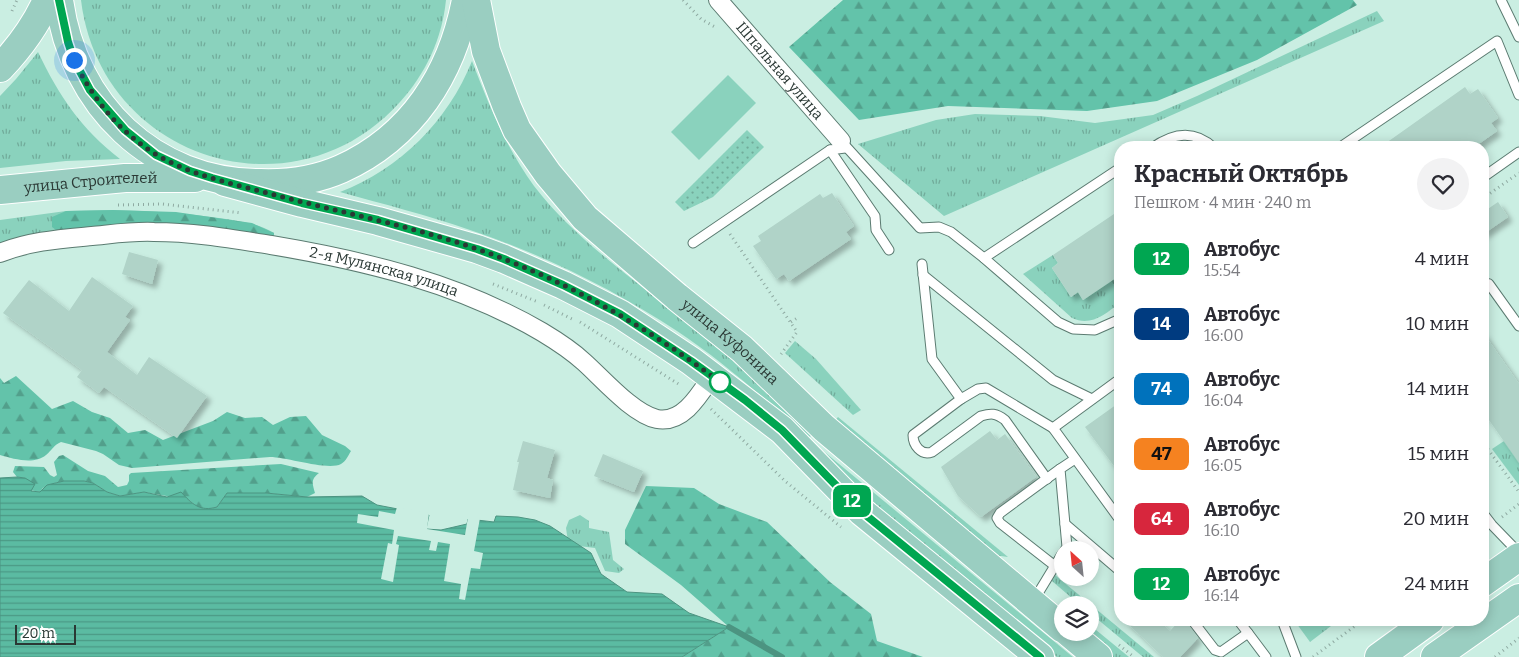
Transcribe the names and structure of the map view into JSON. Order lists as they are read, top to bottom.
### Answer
{
  "streets": {
    "main road": ["улица Строителей", "улица Куфонина"],
    "street": ["Шпальная улица", "2-я Мулянская улица"]
  },
  "lines": ["bus line 12"],
  "scale_bar": "20 m",
  "north": "top left",
  "page": {
    "on_map": "12",
    "heading": ["Красный Октябрь", "Пешком · 4 мин · 240 m"],
    "list": [
      {
        "mark": "12",
        "name": "Автобус",
        "note": "15:54",
        "value": "4 мин"
      },
      {
        "mark": "14",
        "name": "Автобус",
        "note": "16:00",
        "value": "10 мин"
      },
      {
        "mark": "74",
        "name": "Автобус",
        "note": "16:04",
        "value": "14 мин"
      },
      {
        "mark": "47",
        "name": "Автобус",
        "note": "16:05",
        "value": "15 мин"
      },
      {
        "mark": "64",
        "name": "Автобус",
        "note": "16:10",
        "value": "20 мин"
      },
      {
        "mark": "12",
        "name": "Автобус",
        "note": "16:14",
        "value": "24 мин"
      }
    ],
    "scale": "20 m"
  }
}
